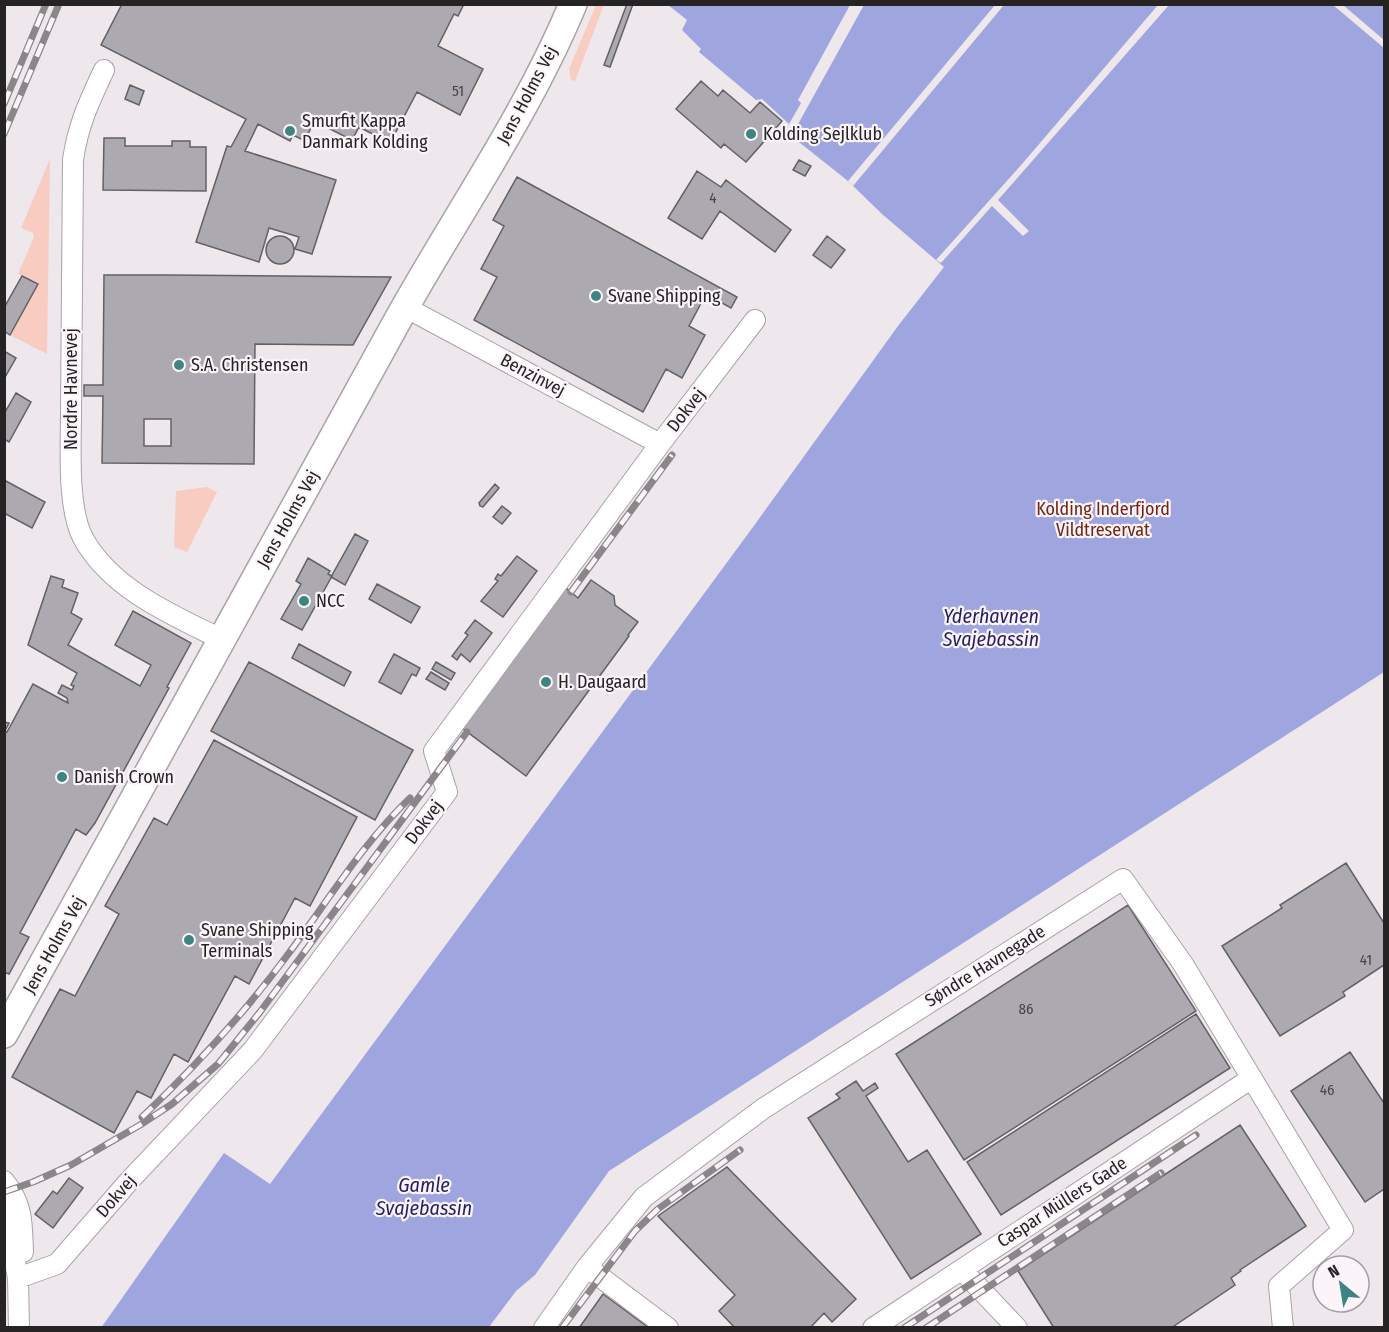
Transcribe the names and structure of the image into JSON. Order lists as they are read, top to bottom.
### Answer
{
  "streets": {
    "main road": ["Jens Holms Vej"],
    "street": [
      "Benzinvej",
      "Nordre Havnevej",
      "Dokvej",
      "Søndre Havnegade",
      "Caspar Müllers Gade"
    ]
  },
  "crossings": [
    ["Jens Holms Vej", "Benzinvej"],
    ["Jens Holms Vej", "Nordre Havnevej"],
    ["Benzinvej", "Dokvej"],
    ["Søndre Havnegade", "Caspar Müllers Gade"]
  ],
  "water": ["Yderhavnen Svajebassin", "Gamle Svajebassin"],
  "parks": ["Kolding Inderfjord Vildtreservat"],
  "places": [
    "Smurfit Kappa Danmark Kolding",
    "Kolding Sejlklub",
    "Svane Shipping",
    "S.A. Christensen",
    "NCC",
    "H. Daugaard",
    "Danish Crown",
    "Svane Shipping Terminals"
  ],
  "house_numbers": [
    "51",
    "4",
    "41",
    "86",
    "46"
  ],
  "north": "top left"
}
